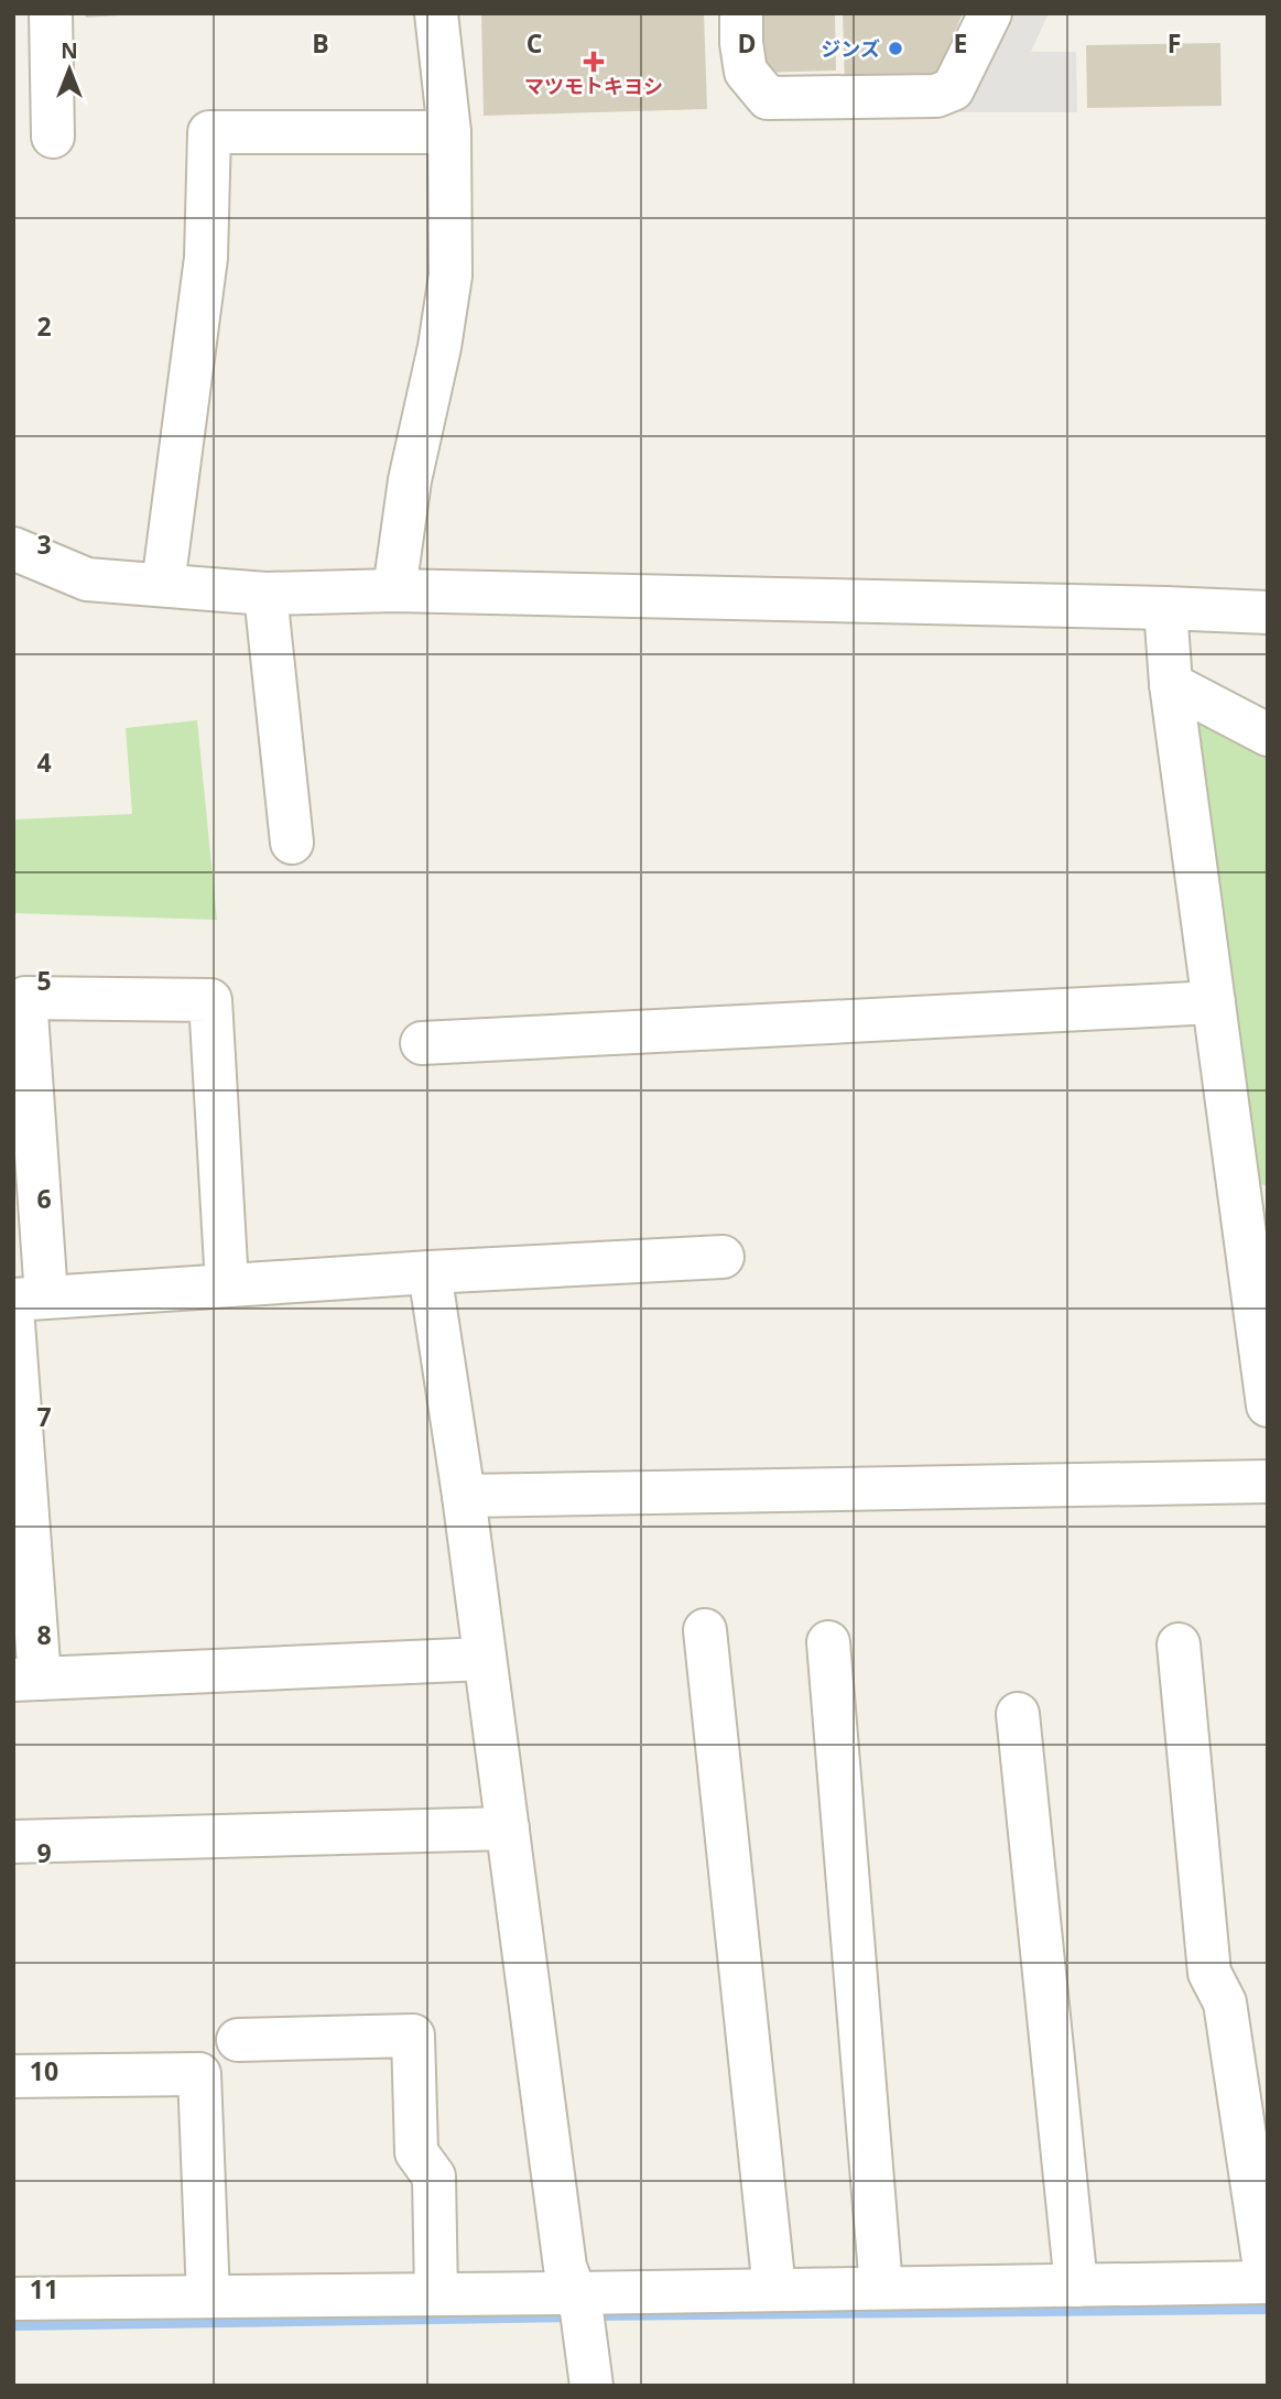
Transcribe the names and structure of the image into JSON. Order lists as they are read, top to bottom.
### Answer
{
  "places": {
    "other": ["ジンズ"],
    "health": ["マツモトキヨシ"]
  },
  "north": "top",
  "grid": {
    "columns": [
      "B",
      "C",
      "D",
      "E",
      "F"
    ],
    "rows": [
      "2",
      "3",
      "4",
      "5",
      "6",
      "7",
      "8",
      "9",
      "10",
      "11"
    ]
  }
}
